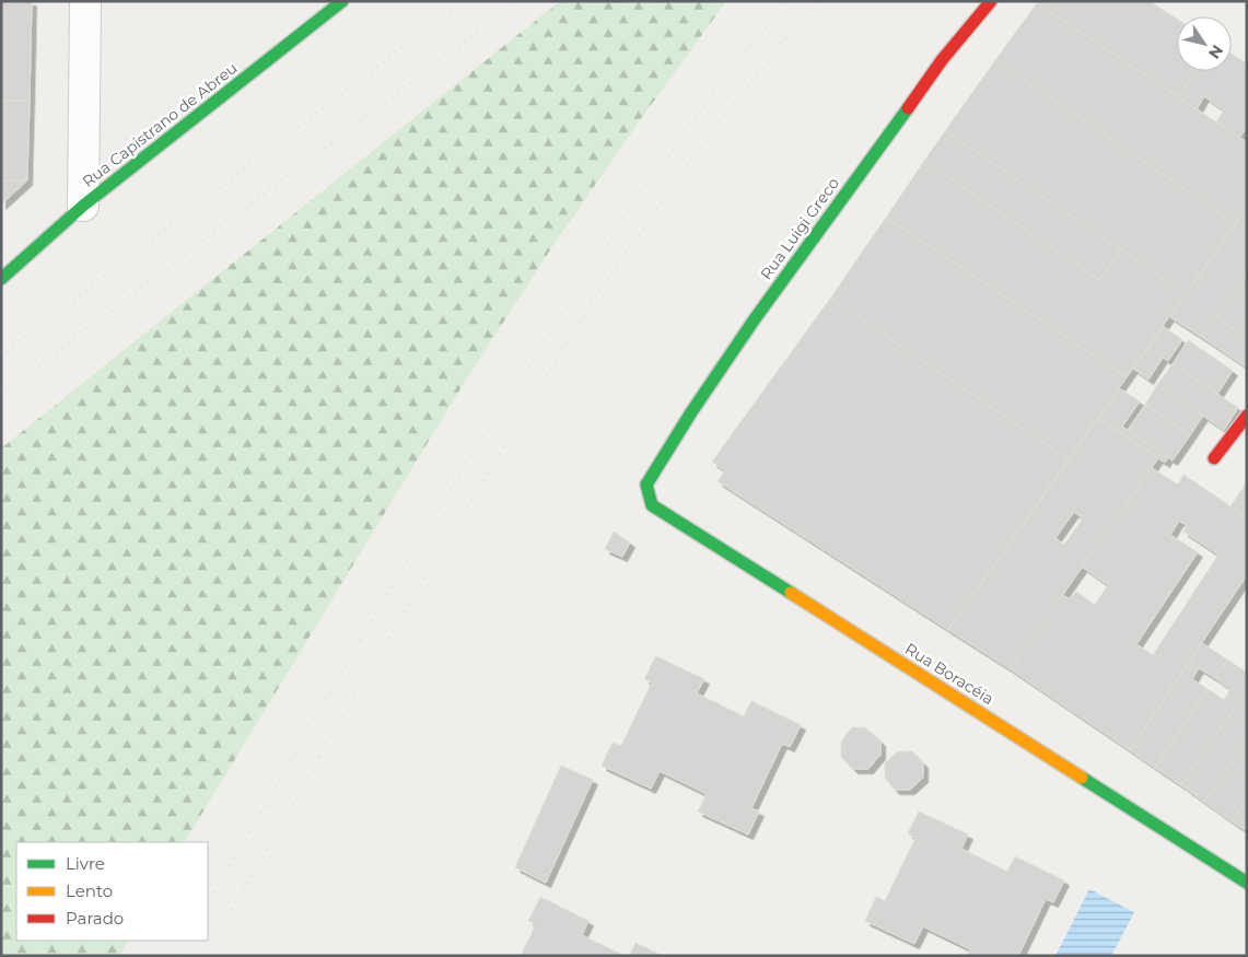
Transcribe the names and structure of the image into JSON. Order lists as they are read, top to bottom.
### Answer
{
  "streets": {
    "street": ["Rua Capistrano de Abreu", "Rua Luigi Greco", "Rua Boracéia"]
  },
  "crossings": [
    ["Rua Luigi Greco", "Rua Boracéia"]
  ],
  "legend": ["Livre", "Lento", "Parado"],
  "north": "bottom right"
}
